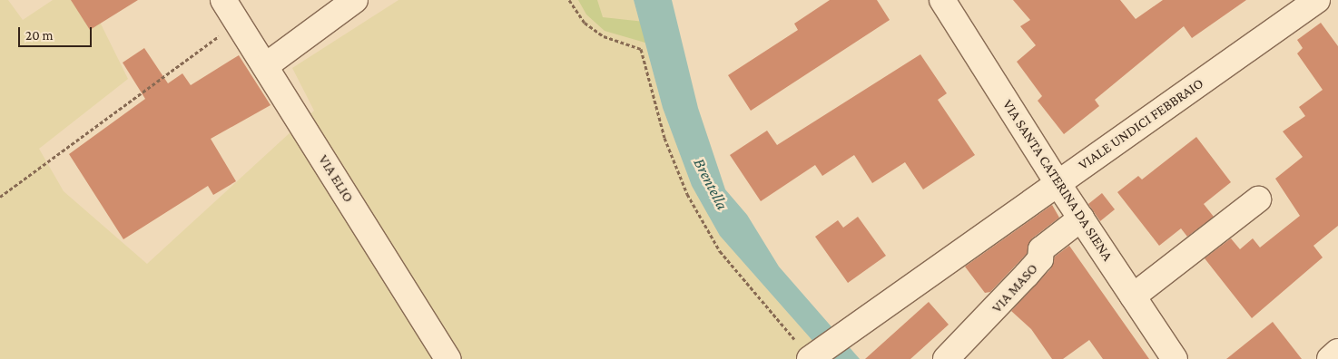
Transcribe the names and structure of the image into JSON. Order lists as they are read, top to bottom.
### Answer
{
  "streets": {
    "street": [
      "VIALE UNDICI FEBBRAIO",
      "VIA ELIO",
      "VIA SANTA CATERINA DA SIENA",
      "VIA MASO"
    ]
  },
  "crossings": [
    ["VIALE UNDICI FEBBRAIO", "VIA SANTA CATERINA DA SIENA"],
    ["VIA SANTA CATERINA DA SIENA", "VIA MASO"]
  ],
  "water": ["Brentella"],
  "scale_bar": "20 m"
}
